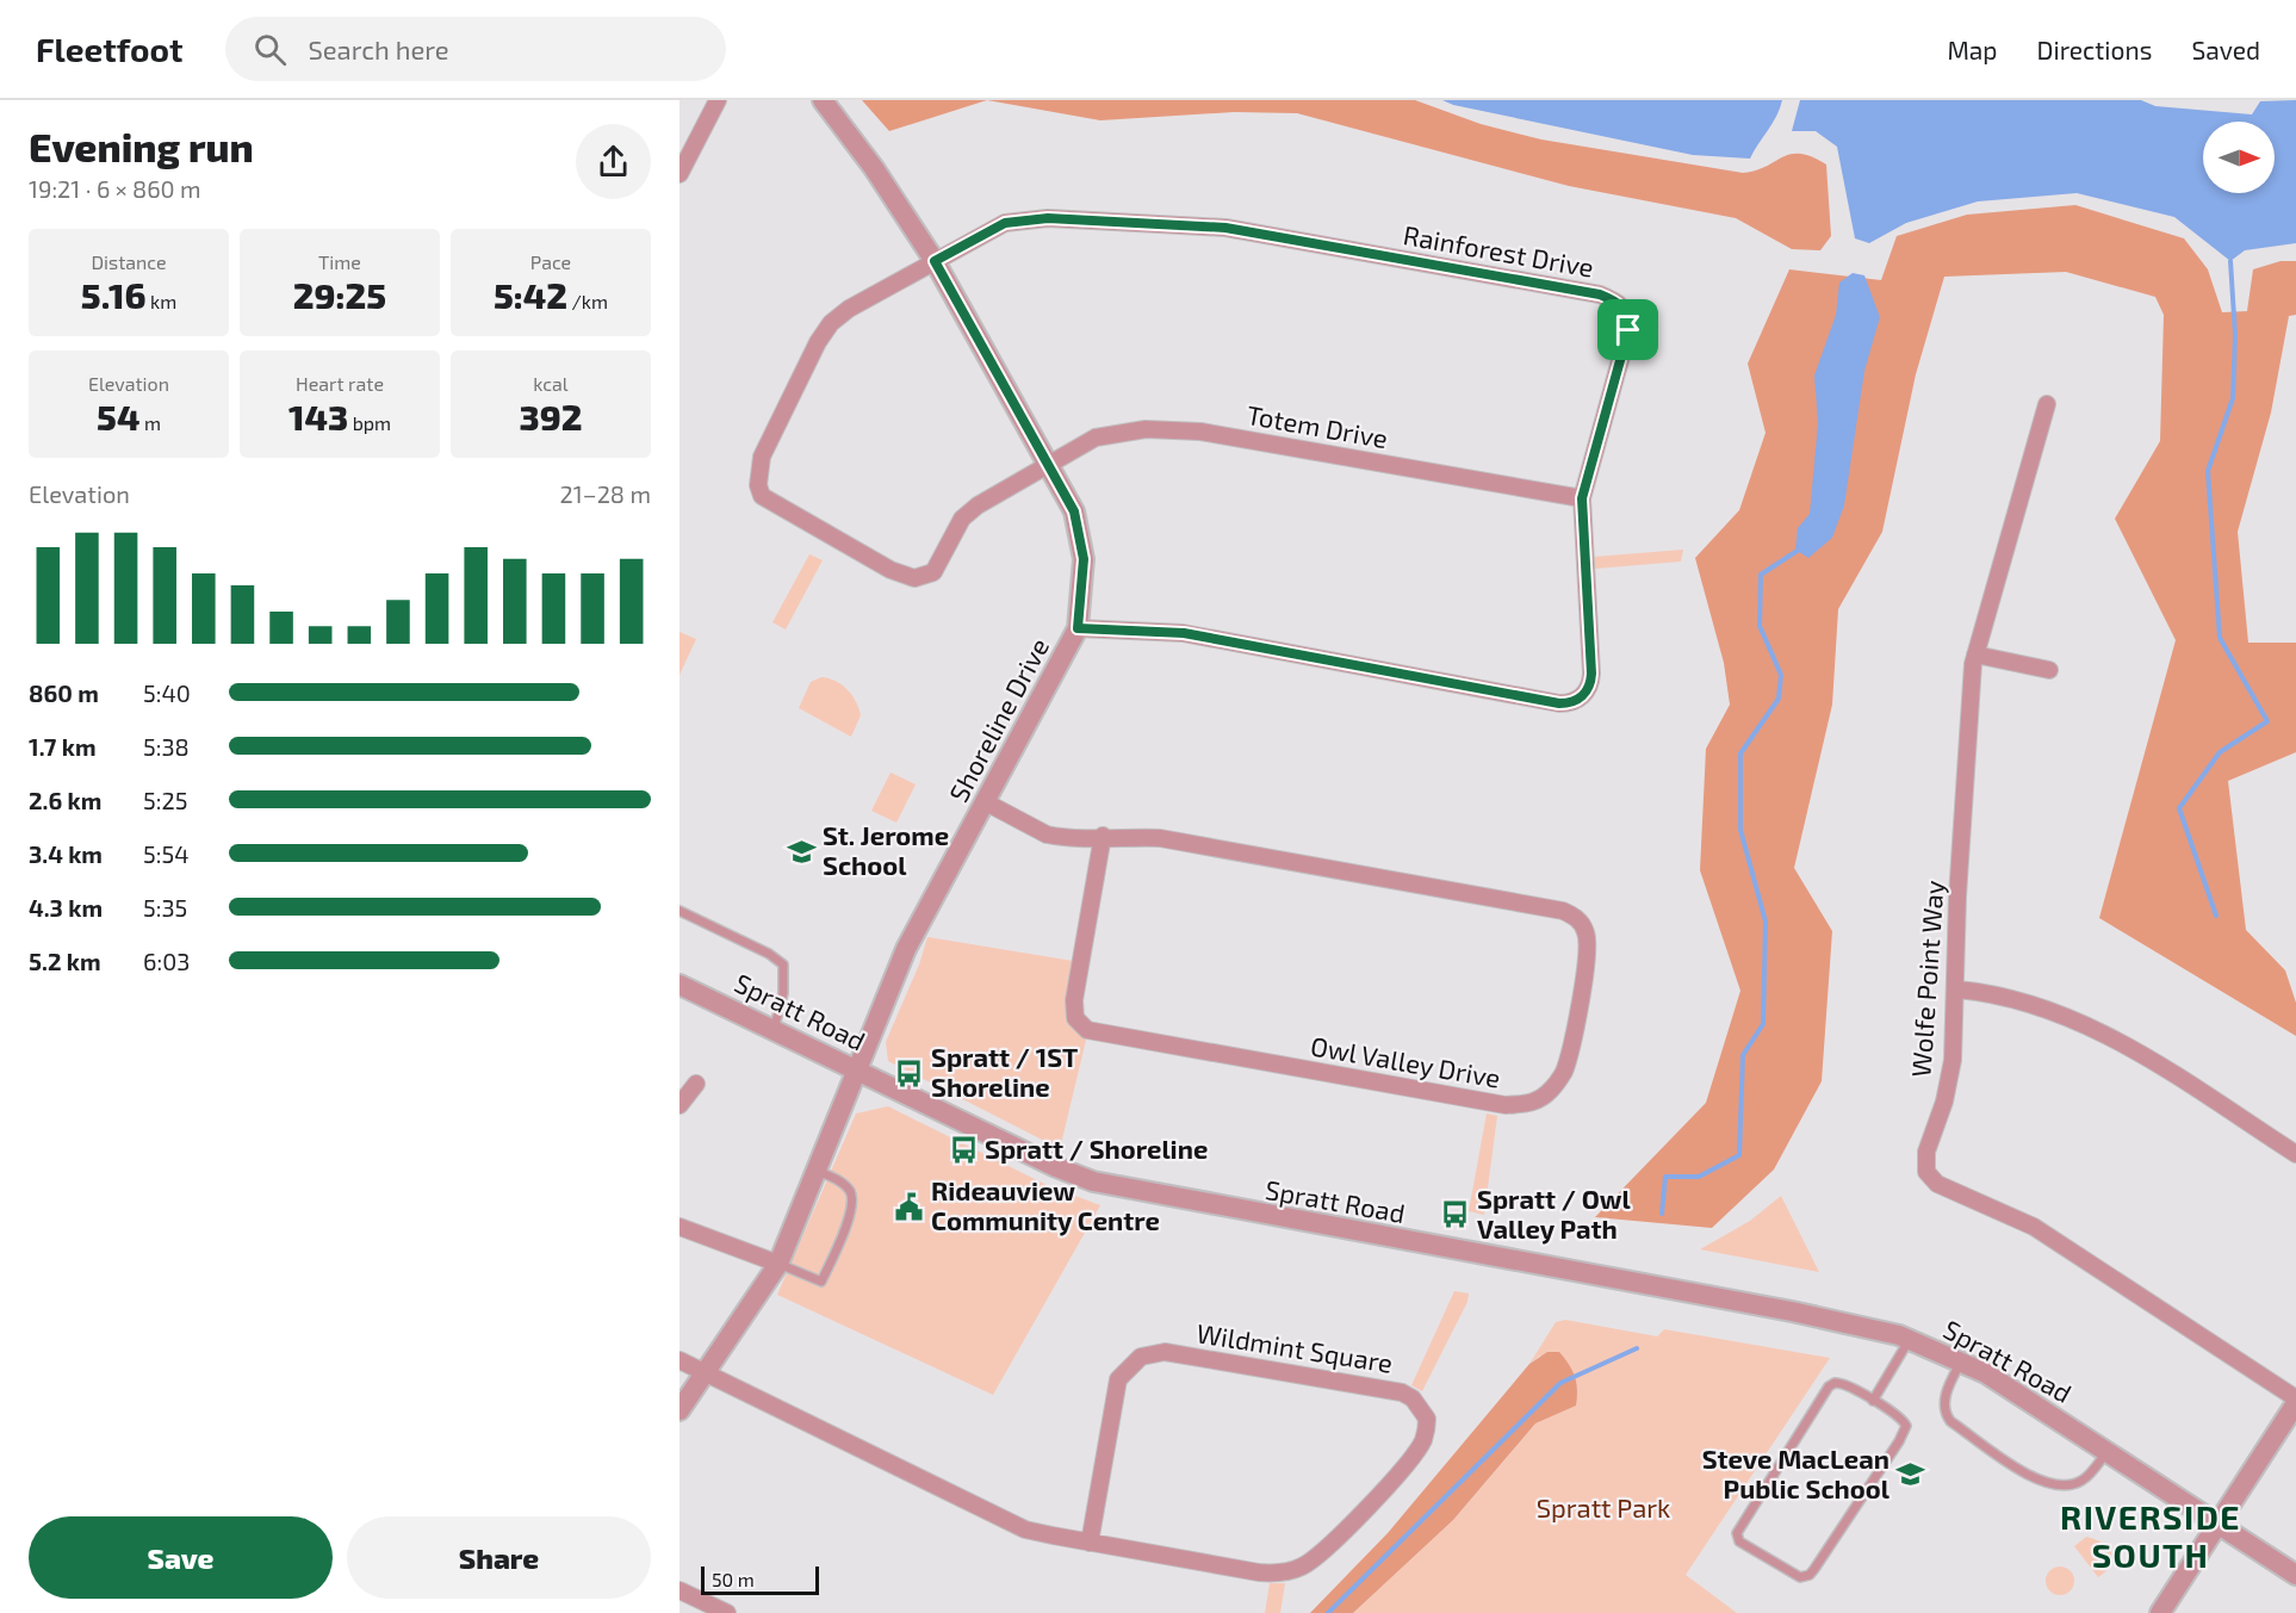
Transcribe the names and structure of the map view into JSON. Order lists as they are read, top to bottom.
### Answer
{
  "streets": {
    "street": [
      "Rainforest Drive",
      "Totem Drive",
      "Shoreline Drive",
      "Wolfe Point Way",
      "Spratt Road",
      "Owl Valley Drive",
      "Wildmint Square"
    ]
  },
  "crossings": [
    ["Rainforest Drive", "Totem Drive"],
    ["Rainforest Drive", "Shoreline Drive"],
    ["Totem Drive", "Shoreline Drive"],
    ["Shoreline Drive", "Spratt Road"],
    ["Shoreline Drive", "Owl Valley Drive"],
    ["Shoreline Drive", "Wildmint Square"]
  ],
  "districts": ["RIVERSIDE SOUTH"],
  "parks": ["Spratt Park"],
  "places": {
    "school or university": ["St. Jerome School", "Steve MacLean Public School"],
    "bus stop": ["Spratt / 1ST Shoreline", "Spratt / Shoreline", "Spratt / Owl Valley Path"],
    "public building": ["Rideauview Community Centre"]
  },
  "scale_bar": "50 m",
  "north": "right",
  "page": {
    "header": "Fleetfoot",
    "search": "Search here",
    "nav": ["Map", "Directions", "Saved"],
    "heading": ["Evening run", "19:21 · 6 × 860 m"],
    "stats": [
      ["Distance", "5.16 km"],
      ["Time", "29:25"],
      ["Pace", "5:42 /km"],
      ["Elevation", "54 m"],
      ["Heart rate", "143 bpm"],
      ["kcal", "392"]
    ],
    "chart": ["Elevation", "21–28 m"],
    "list": [
      {
        "name": "860 m",
        "note": "5:40"
      },
      {
        "name": "1.7 km",
        "note": "5:38"
      },
      {
        "name": "2.6 km",
        "note": "5:25"
      },
      {
        "name": "3.4 km",
        "note": "5:54"
      },
      {
        "name": "4.3 km",
        "note": "5:35"
      },
      {
        "name": "5.2 km",
        "note": "6:03"
      }
    ],
    "buttons": ["Save", "Share"],
    "scale": "50 m"
  }
}
